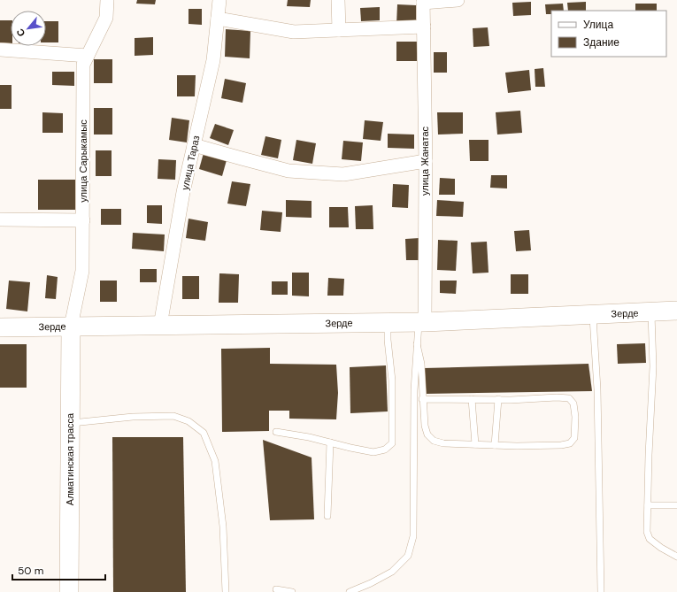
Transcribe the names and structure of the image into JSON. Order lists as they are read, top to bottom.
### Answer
{
  "streets": {
    "street": [
      "улица Сарыкамыс",
      "улица Жанатас",
      "улица Тараз",
      "Зерде",
      "Алматинская трасса"
    ]
  },
  "crossings": [
    ["улица Сарыкамыс", "Зерде"],
    ["улица Сарыкамыс", "Алматинская трасса"],
    ["улица Жанатас", "Зерде"],
    ["улица Тараз", "Зерде"],
    ["Зерде", "Алматинская трасса"]
  ],
  "legend": ["Улица", "Здание"],
  "scale_bar": "50 m",
  "north": "bottom left"
}
